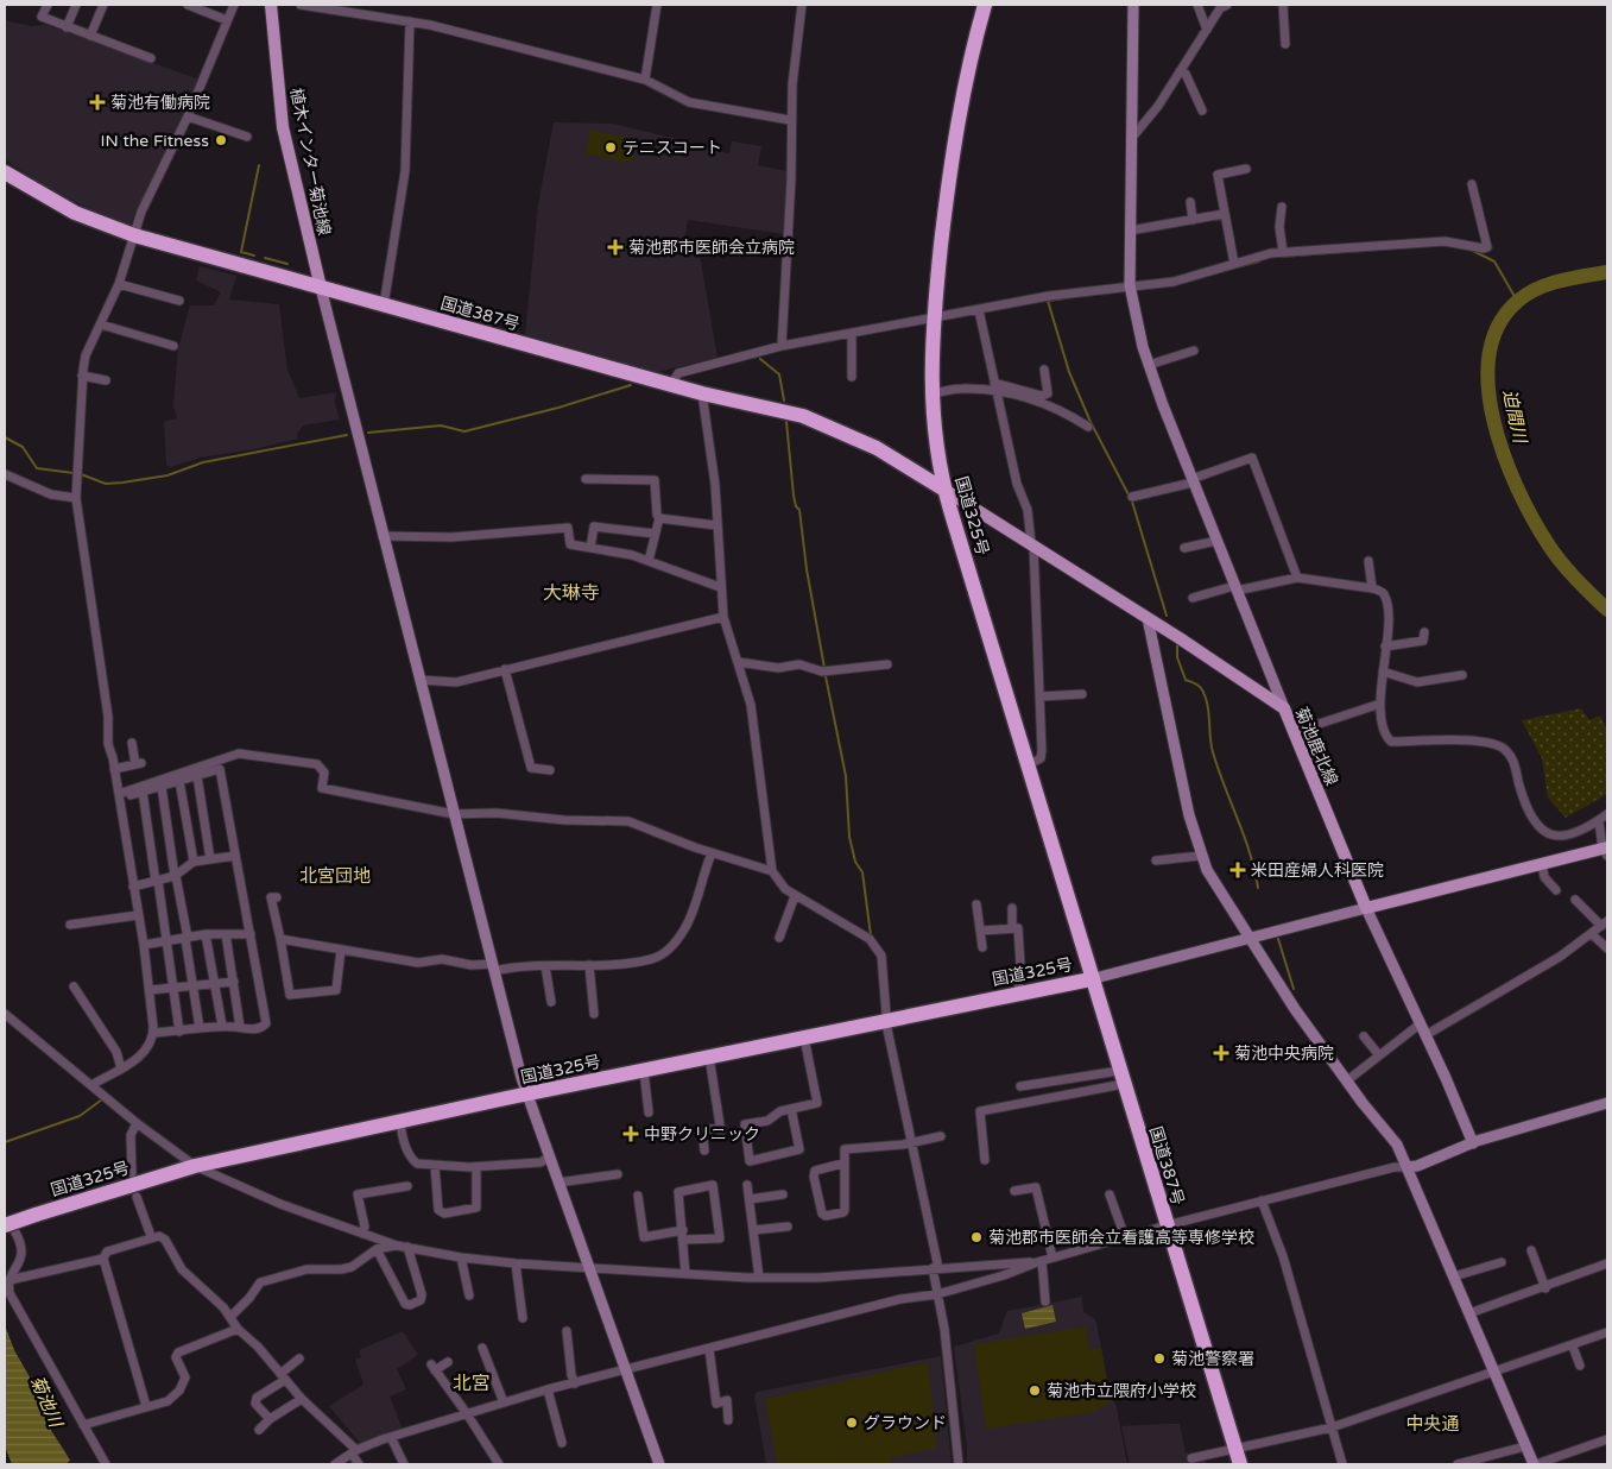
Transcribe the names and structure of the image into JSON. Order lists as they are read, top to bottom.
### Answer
{
  "streets": {
    "highway": ["国道387号", "国道325号"],
    "main road": ["植木インター菊池線", "菊池鹿北線"]
  },
  "crossings": [
    ["植木インター菊池線", "国道387号"],
    ["国道387号", "国道325号"],
    ["国道387号", "菊池鹿北線"],
    ["国道325号", "菊池鹿北線"]
  ],
  "districts": [
    "大琳寺",
    "北宮団地",
    "北宮",
    "中央通"
  ],
  "water": ["迫間川", "菊池川"],
  "places": {
    "health": [
      "菊池有働病院",
      "菊池郡市医師会立病院",
      "米田産婦人科医院",
      "菊池中央病院",
      "中野クリニック"
    ],
    "other": [
      "IN the Fitness",
      "テニスコート",
      "菊池郡市医師会立看護高等専修学校",
      "菊池警察署",
      "菊池市立隈府小学校",
      "グラウンド"
    ]
  }
}
